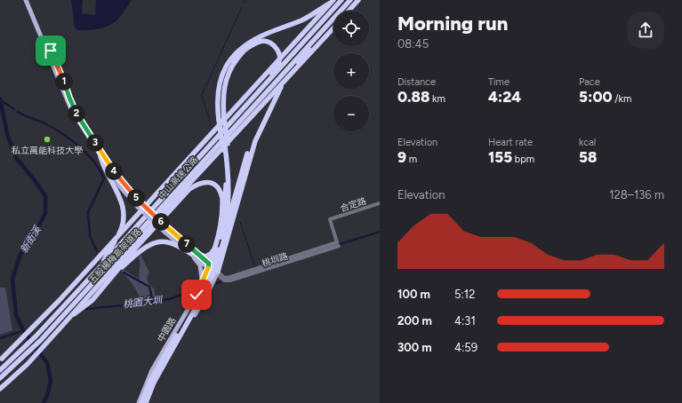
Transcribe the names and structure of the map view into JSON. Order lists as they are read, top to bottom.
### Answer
{
  "streets": {
    "highway": ["中山高速公路", "五股楊梅高架道路"],
    "main road": ["中園路"],
    "street": ["合定路", "桃圳路"]
  },
  "crossings": [
    ["合定路", "桃圳路"],
    ["桃圳路", "中園路"]
  ],
  "water": ["新街溪", "桃園大圳"],
  "places": ["私立萬能科技大學"],
  "page": {
    "heading": ["Morning run", "08:45"],
    "map_buttons": ["+", "−"],
    "stats": [
      ["Distance", "0.88 km"],
      ["Time", "4:24"],
      ["Pace", "5:00 /km"],
      ["Elevation", "9 m"],
      ["Heart rate", "155 bpm"],
      ["kcal", "58"]
    ],
    "pins": [
      "1",
      "2",
      "3",
      "4",
      "5",
      "6",
      "7"
    ],
    "chart": ["Elevation", "128–136 m"],
    "list": [
      {
        "name": "100 m",
        "note": "5:12"
      },
      {
        "name": "200 m",
        "note": "4:31"
      },
      {
        "name": "300 m",
        "note": "4:59"
      }
    ]
  }
}
